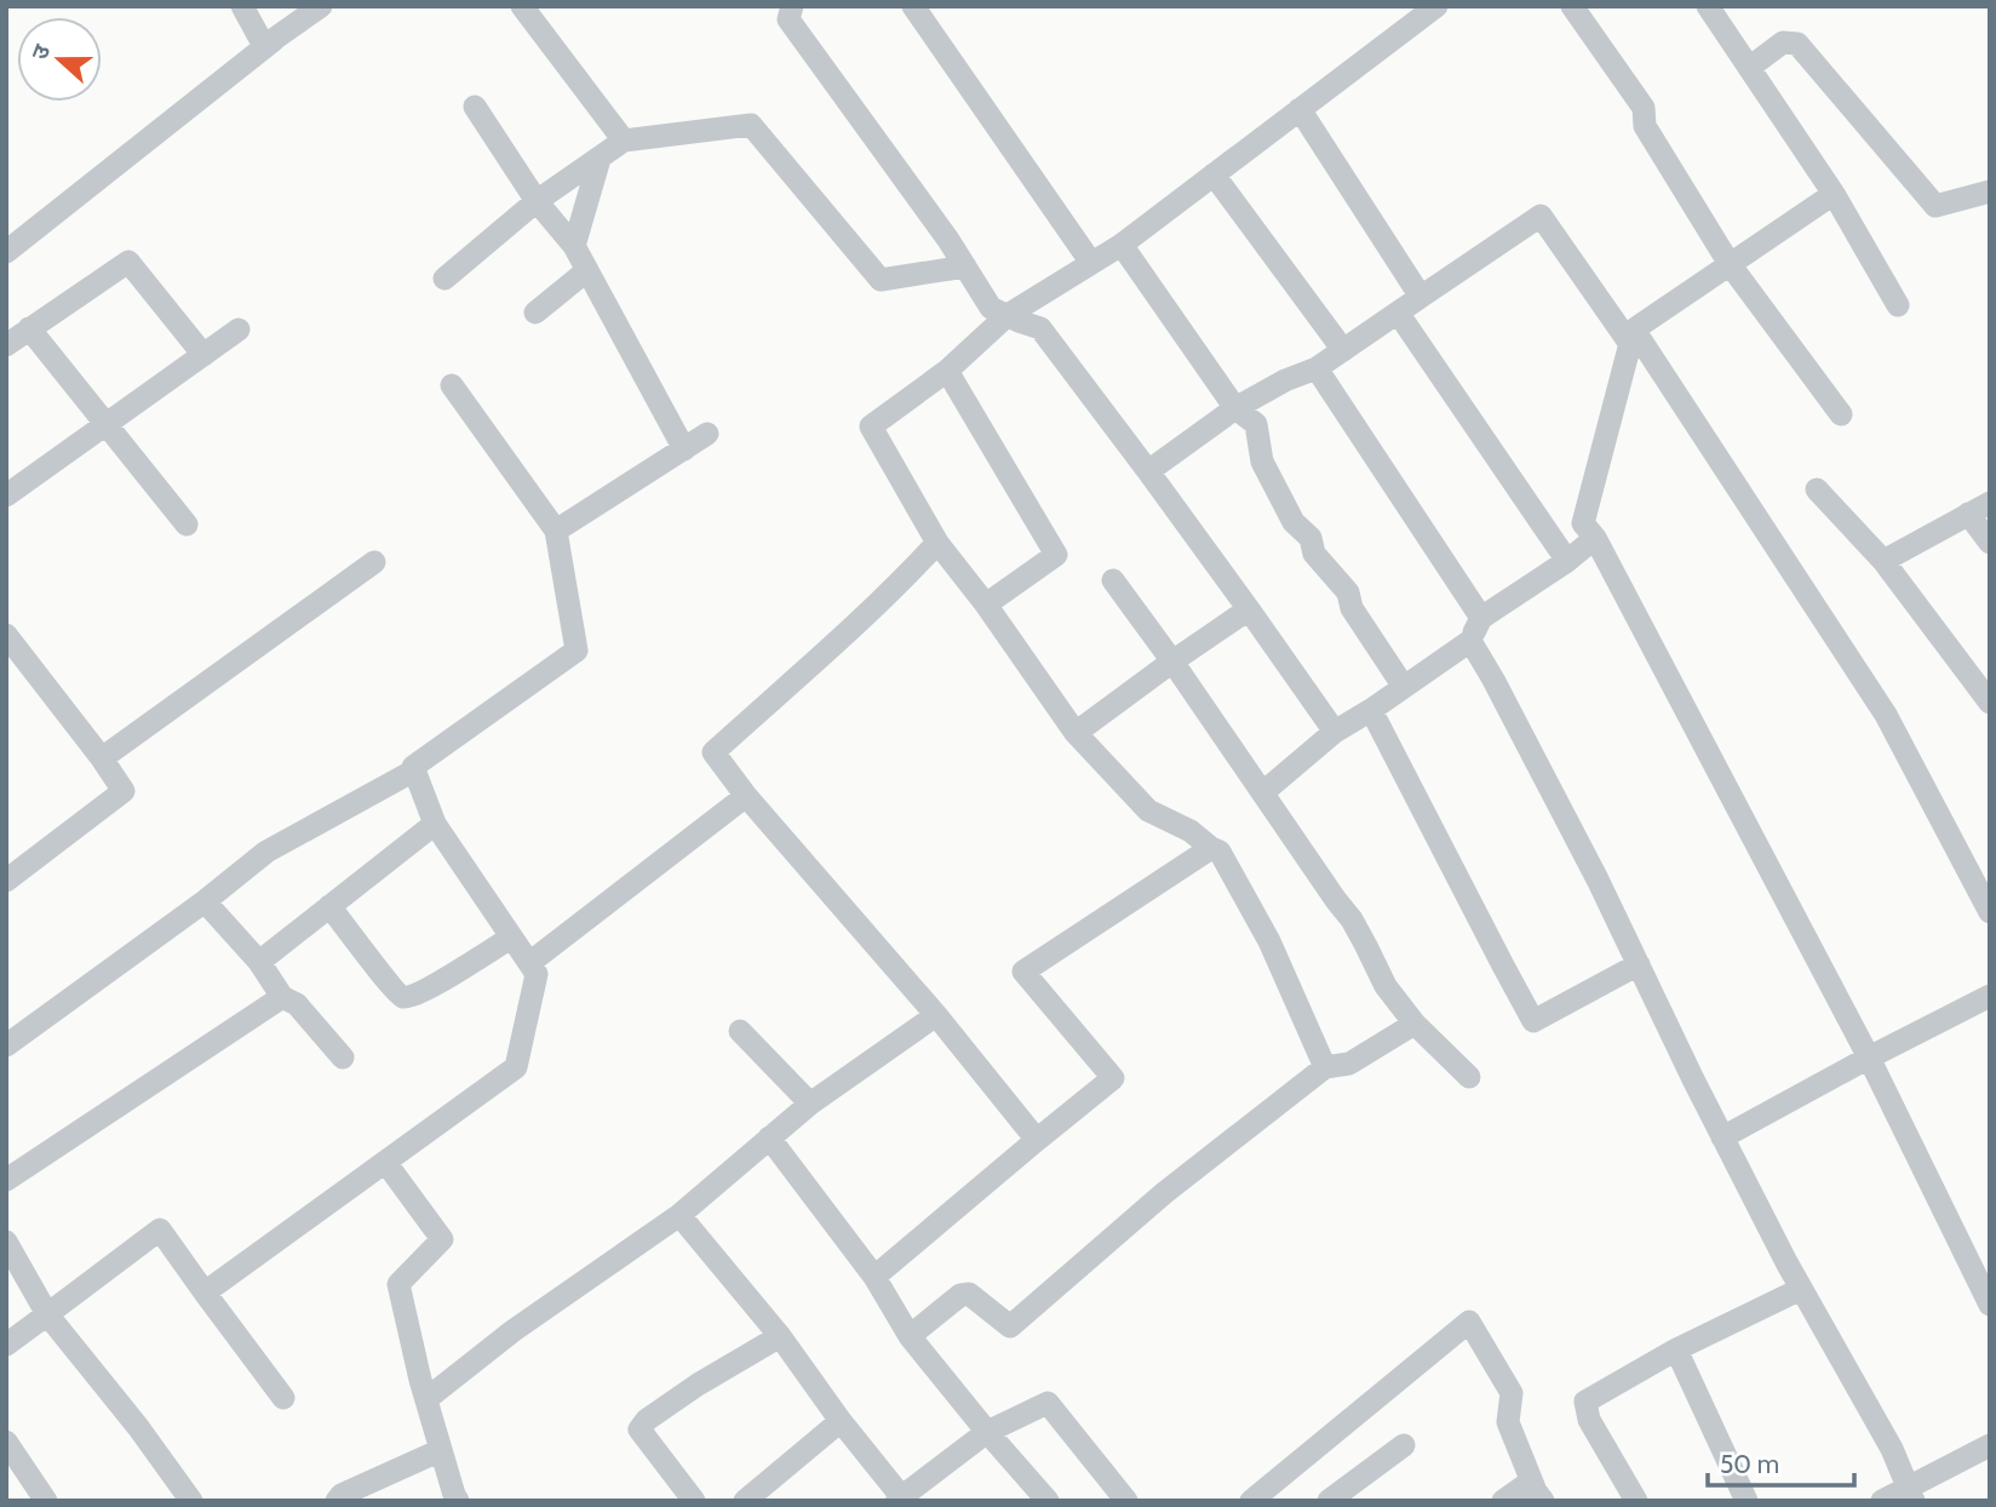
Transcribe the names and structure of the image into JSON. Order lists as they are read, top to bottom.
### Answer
{
  "scale_bar": "50 m",
  "north": "left"
}
